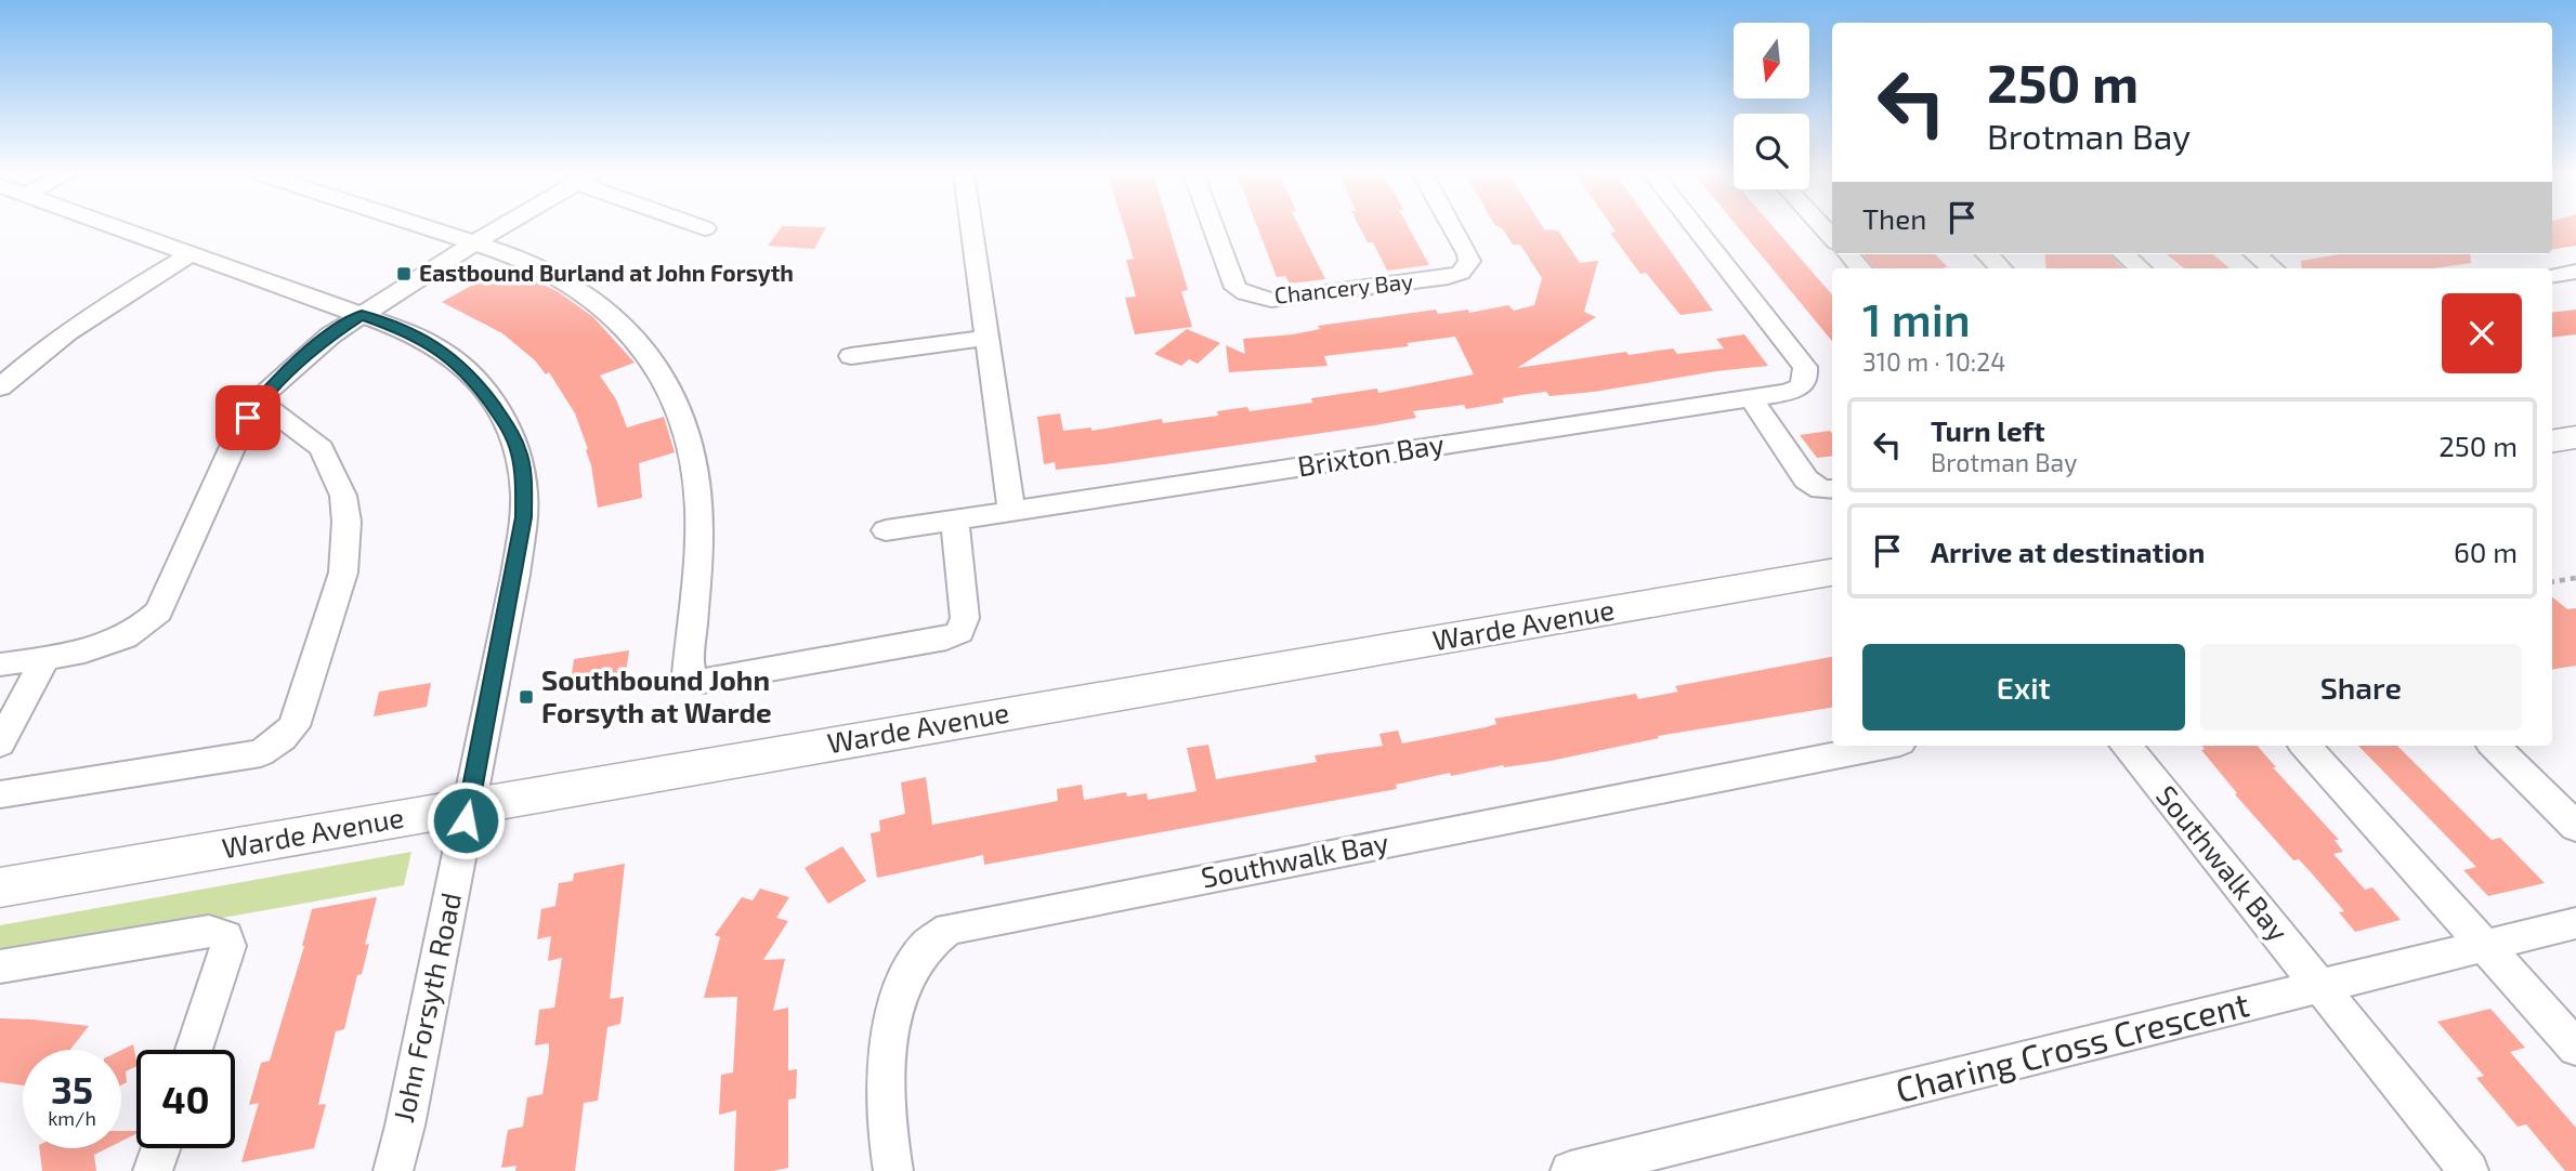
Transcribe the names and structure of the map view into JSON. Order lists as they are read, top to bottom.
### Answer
{
  "streets": {
    "main road": ["Warde Avenue"],
    "street": [
      "Chancery Bay",
      "Brixton Bay",
      "Southwalk Bay",
      "John Forsyth Road",
      "Charing Cross Crescent"
    ]
  },
  "crossings": [
    ["Warde Avenue", "John Forsyth Road"],
    ["Southwalk Bay", "Charing Cross Crescent"]
  ],
  "places": {
    "transit": ["Eastbound Burland at John Forsyth", "Southbound John Forsyth at Warde"]
  },
  "north": "bottom",
  "page": {
    "turn": ["250 m", "Brotman Bay"],
    "then": "Then",
    "heading": ["1 min", "310 m · 10:24"],
    "list": [
      {
        "name": "Turn left",
        "note": "Brotman Bay",
        "value": "250 m"
      },
      {
        "name": "Arrive at destination",
        "value": "60 m"
      }
    ],
    "buttons": ["Exit", "Share"],
    "speed": "35 km/h",
    "limit": "40"
  }
}
